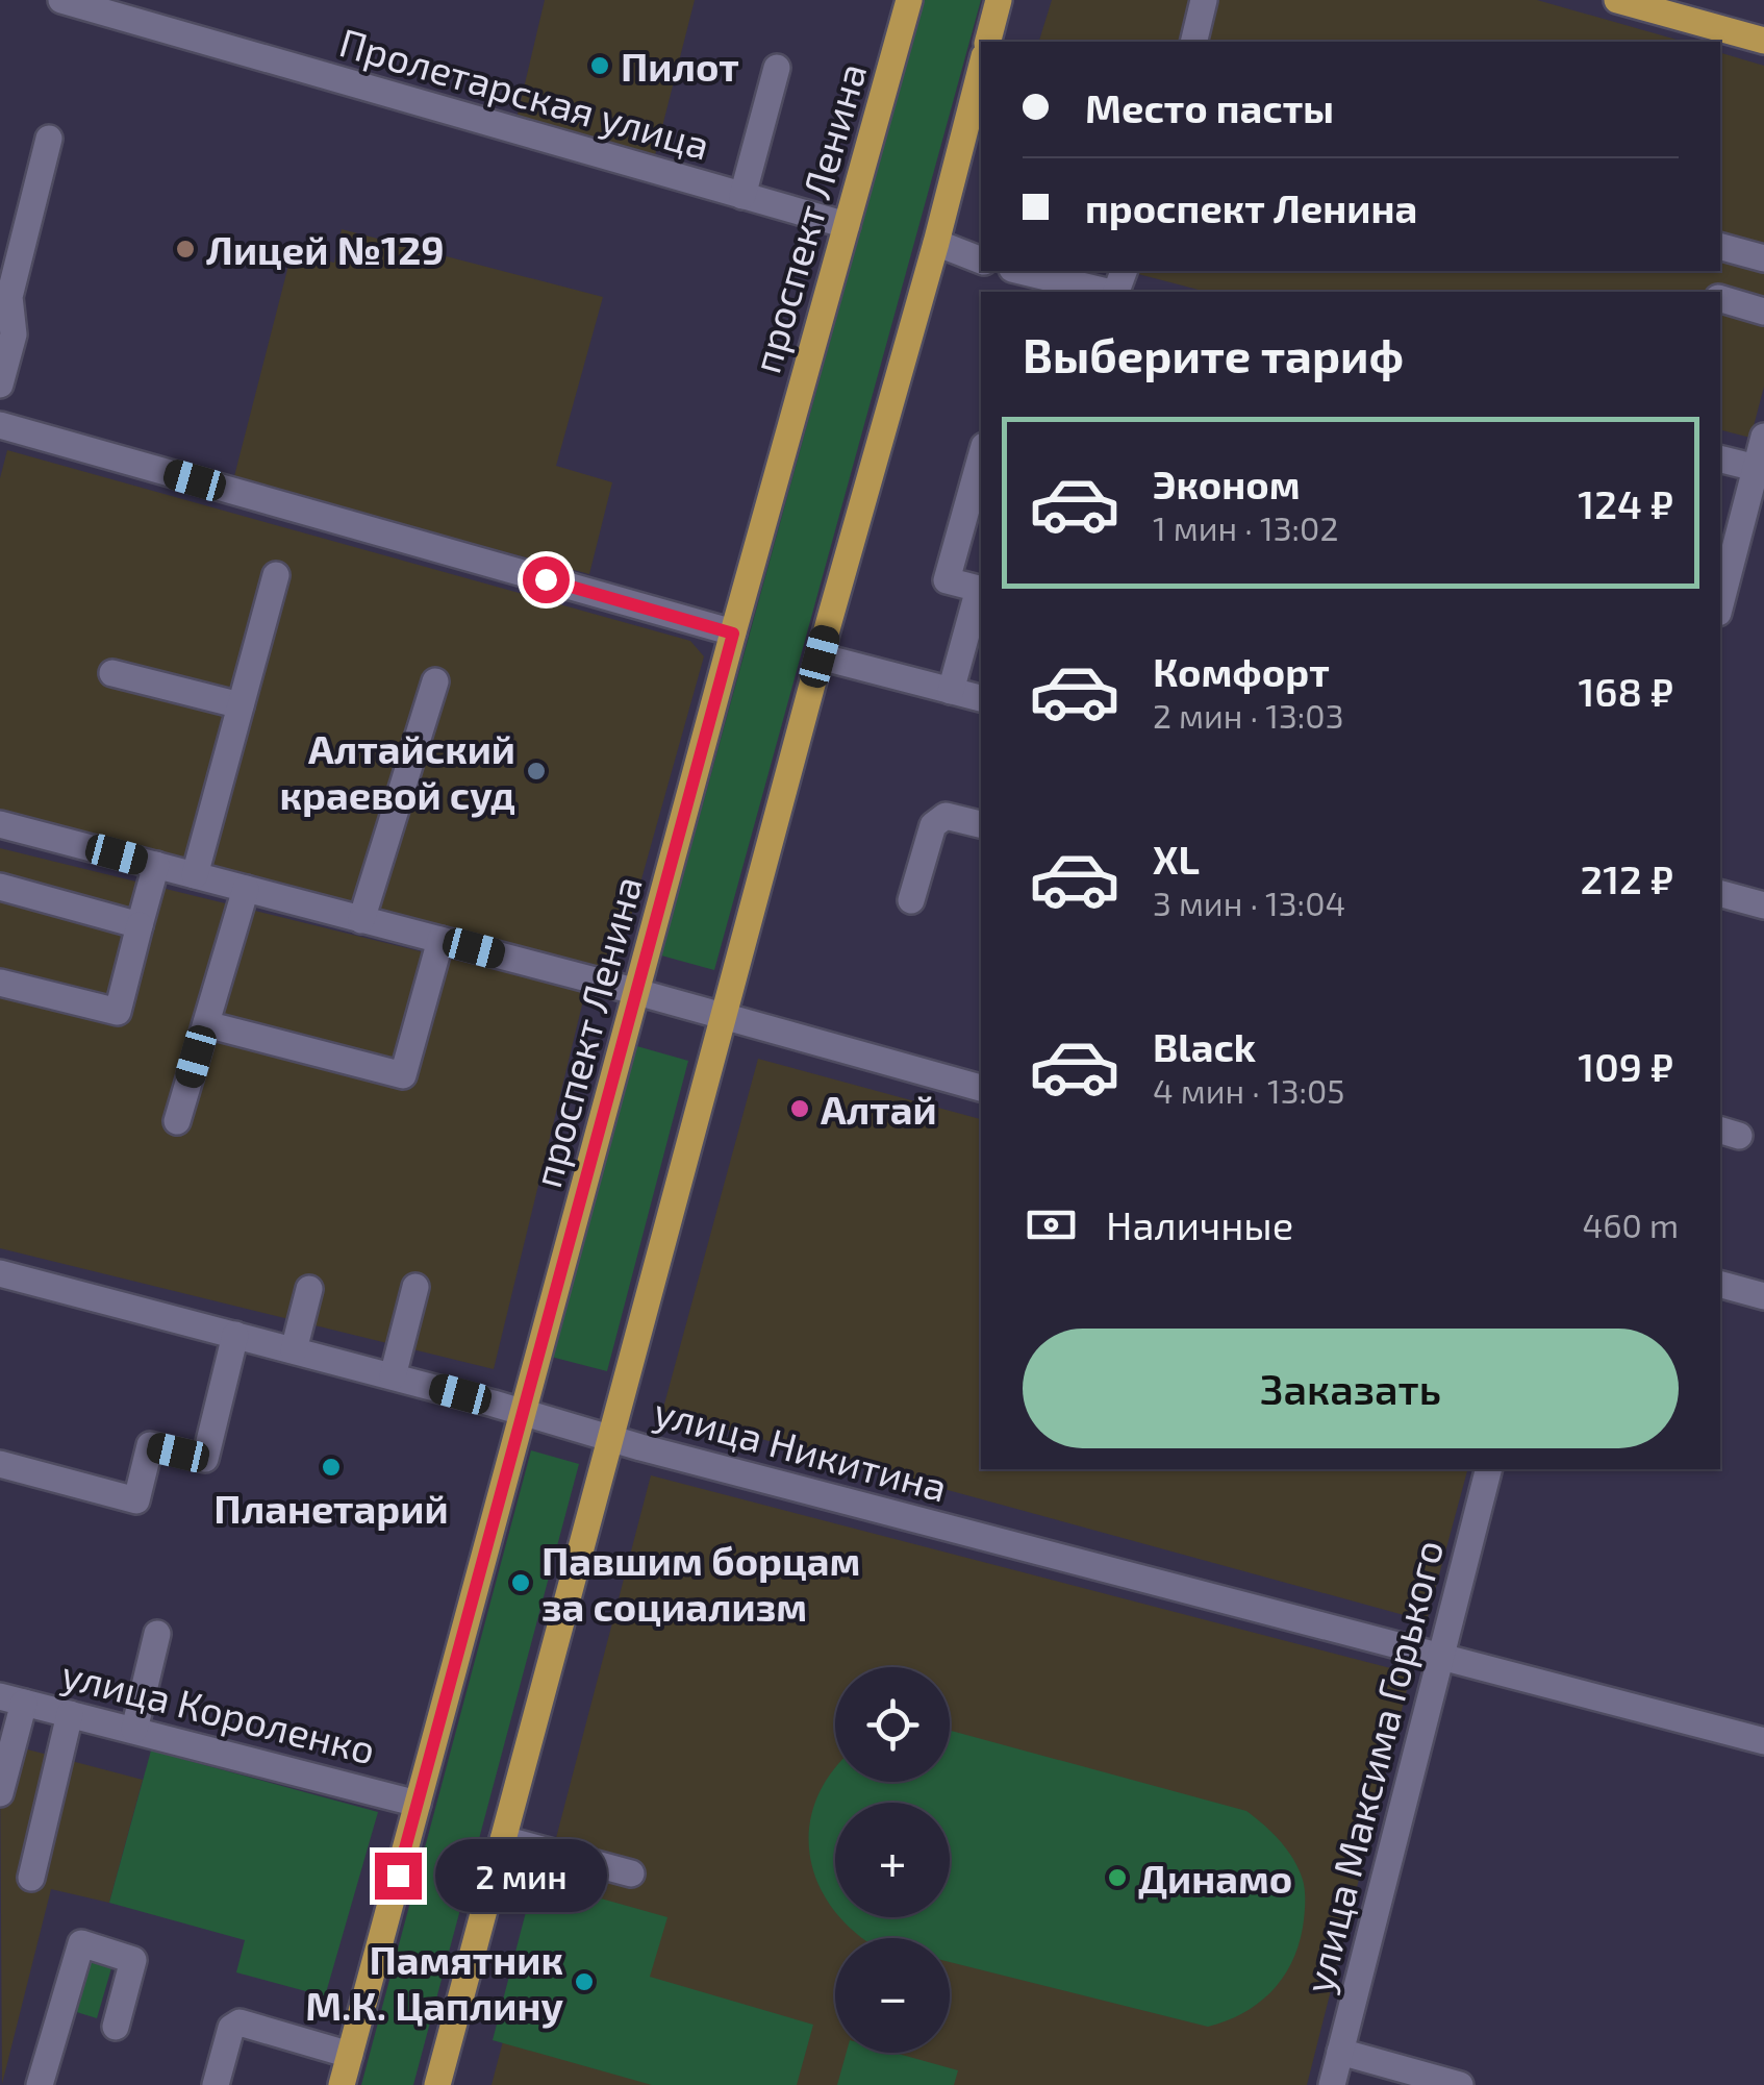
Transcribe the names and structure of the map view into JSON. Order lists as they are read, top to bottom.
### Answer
{
  "streets": {
    "main road": ["проспект Ленина"],
    "street": [
      "Пролетарская улица",
      "улица Никитина",
      "улица Короленко",
      "улица Максима Горького"
    ]
  },
  "crossings": [
    ["Пролетарская улица", "проспект Ленина"],
    ["проспект Ленина", "улица Никитина"],
    ["проспект Ленина", "улица Короленко"],
    ["улица Никитина", "улица Максима Горького"]
  ],
  "places": [
    "Пилот",
    "Лицей №129",
    "Алтайский краевой суд",
    "Алтай",
    "Планетарий",
    "Павшим борцам за социализм",
    "Динамо",
    "Памятник М.К. Цаплину"
  ],
  "page": {
    "banner": ["Место пасты", "проспект Ленина"],
    "heading": "Выберите тариф",
    "list": [
      {
        "name": "Эконом",
        "note": "1 мин · 13:02",
        "value": "124 ₽"
      },
      {
        "name": "Комфорт",
        "note": "2 мин · 13:03",
        "value": "168 ₽"
      },
      {
        "name": "XL",
        "note": "3 мин · 13:04",
        "value": "212 ₽"
      },
      {
        "name": "Black",
        "note": "4 мин · 13:05",
        "value": "109 ₽"
      }
    ],
    "pay": ["Наличные", "460 m"],
    "buttons": "Заказать",
    "map_buttons": ["+", "−"],
    "bubble": "2 мин"
  }
}
